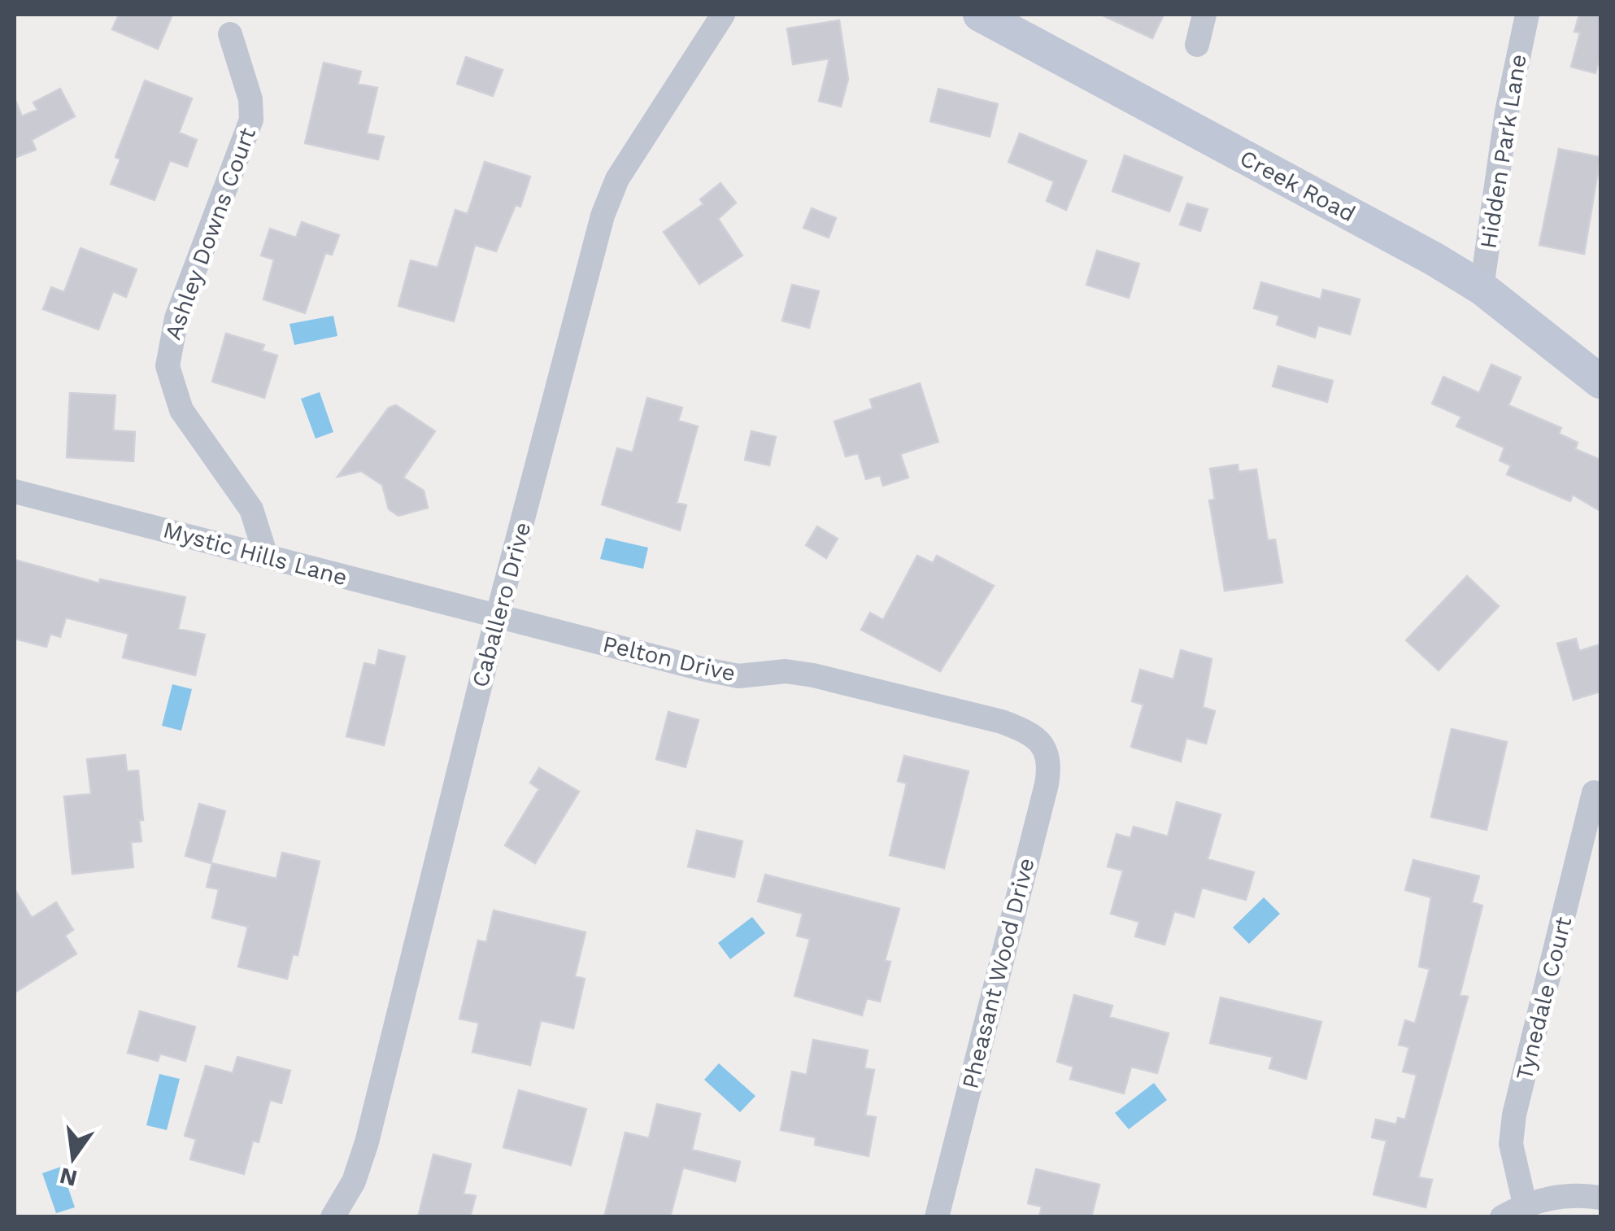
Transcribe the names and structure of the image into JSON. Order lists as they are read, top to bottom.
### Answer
{
  "streets": {
    "street": [
      "Hidden Park Lane",
      "Creek Road",
      "Ashley Downs Court",
      "Mystic Hills Lane",
      "Caballero Drive",
      "Pelton Drive",
      "Pheasant Wood Drive",
      "Tynedale Court"
    ]
  },
  "crossings": [
    ["Hidden Park Lane", "Creek Road"],
    ["Ashley Downs Court", "Mystic Hills Lane"],
    ["Mystic Hills Lane", "Caballero Drive"],
    ["Mystic Hills Lane", "Pelton Drive"],
    ["Caballero Drive", "Pelton Drive"],
    ["Pelton Drive", "Pheasant Wood Drive"]
  ],
  "north": "bottom"
}
